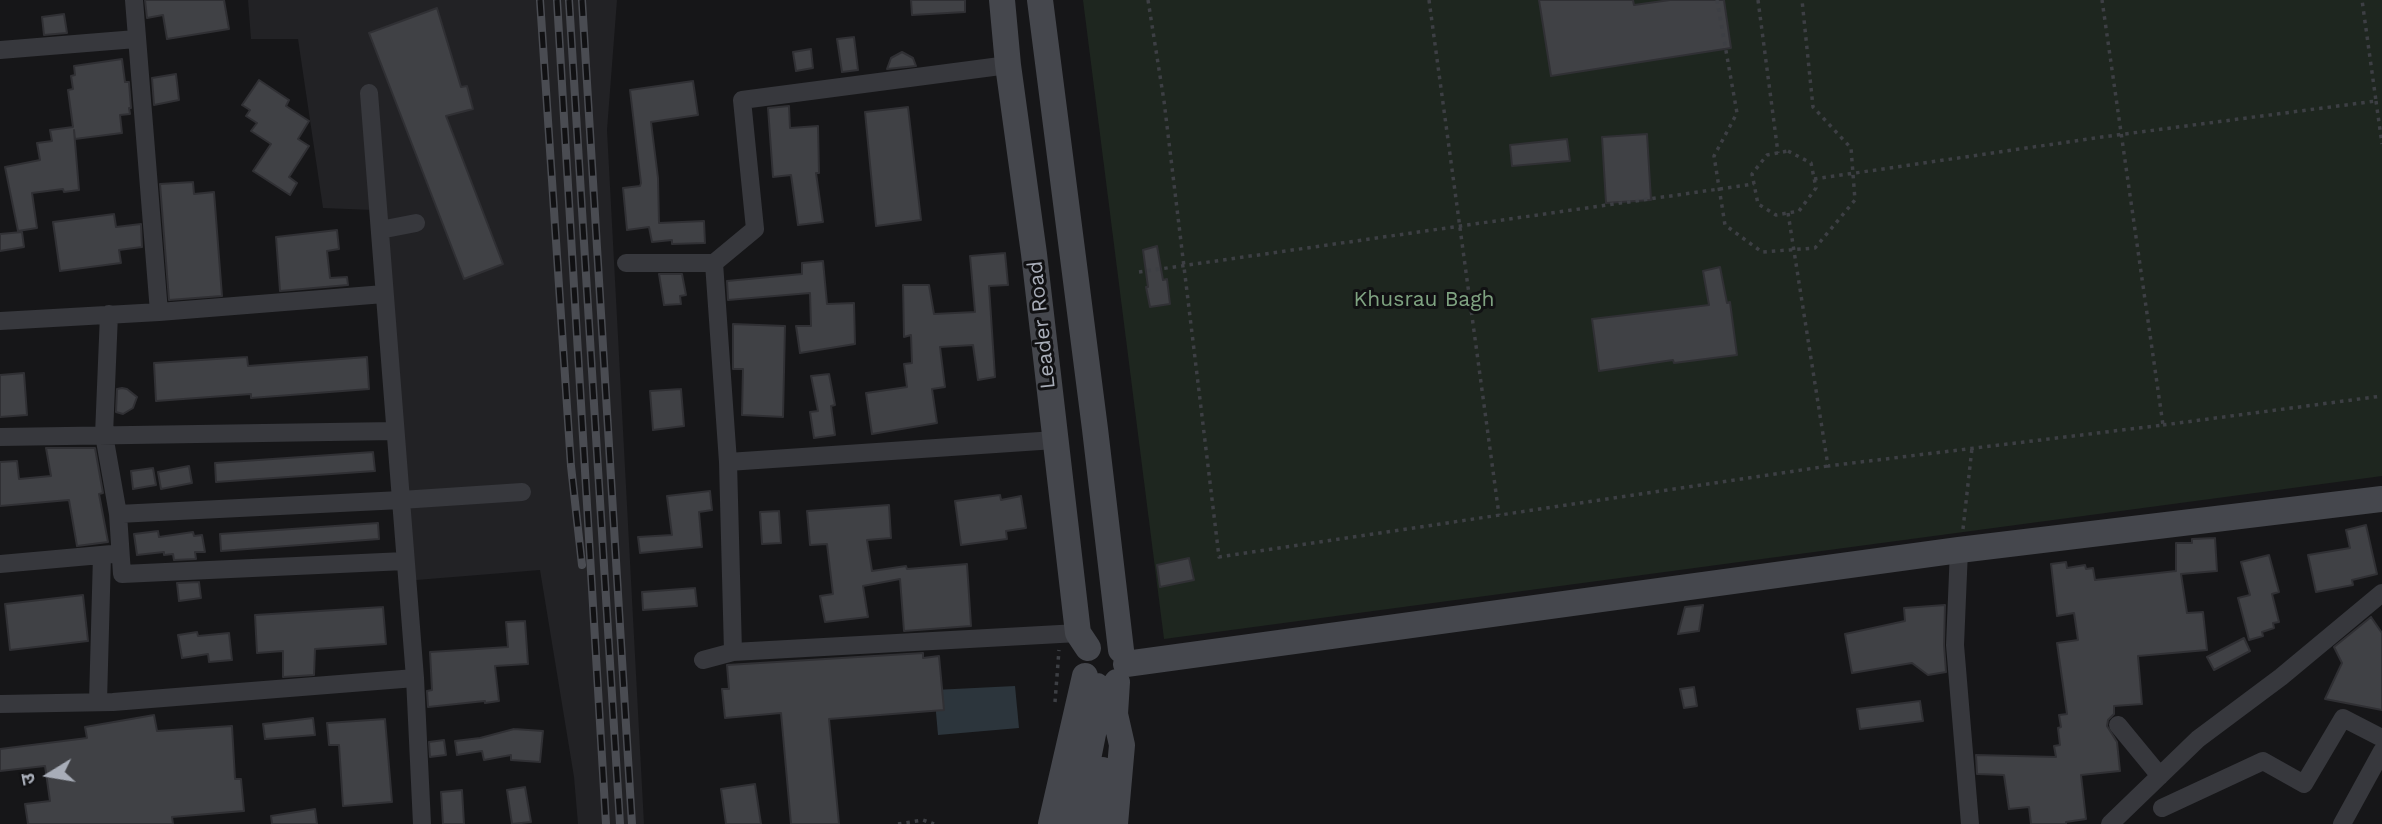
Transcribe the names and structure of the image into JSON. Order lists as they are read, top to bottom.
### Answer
{
  "streets": {
    "main road": ["Leader Road"]
  },
  "parks": ["Khusrau Bagh"],
  "north": "left"
}
